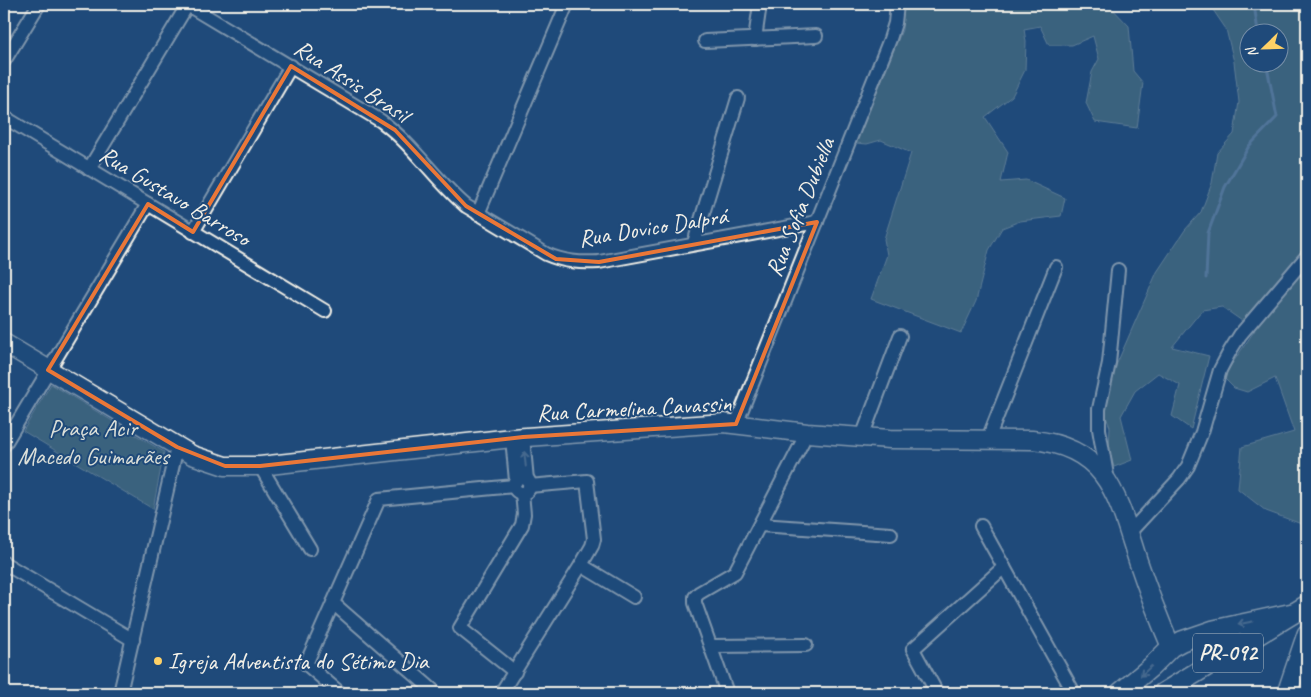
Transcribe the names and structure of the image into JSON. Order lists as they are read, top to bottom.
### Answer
{
  "streets": {
    "main road": ["Rua Carmelina Cavassin", "PR-092"],
    "street": [
      "Rua Assis Brasil",
      "Rua Gustavo Barroso",
      "Rua Sofia Dubiella",
      "Rua Dovico Dalprá"
    ]
  },
  "crossings": [
    ["Rua Assis Brasil", "Rua Dovico Dalprá"],
    ["Rua Sofia Dubiella", "Rua Dovico Dalprá"],
    ["Rua Sofia Dubiella", "Rua Carmelina Cavassin"]
  ],
  "parks": ["Praça Acir Macedo Guimarães"],
  "places": ["Igreja Adventista do Sétimo Dia"],
  "north": "bottom left"
}
